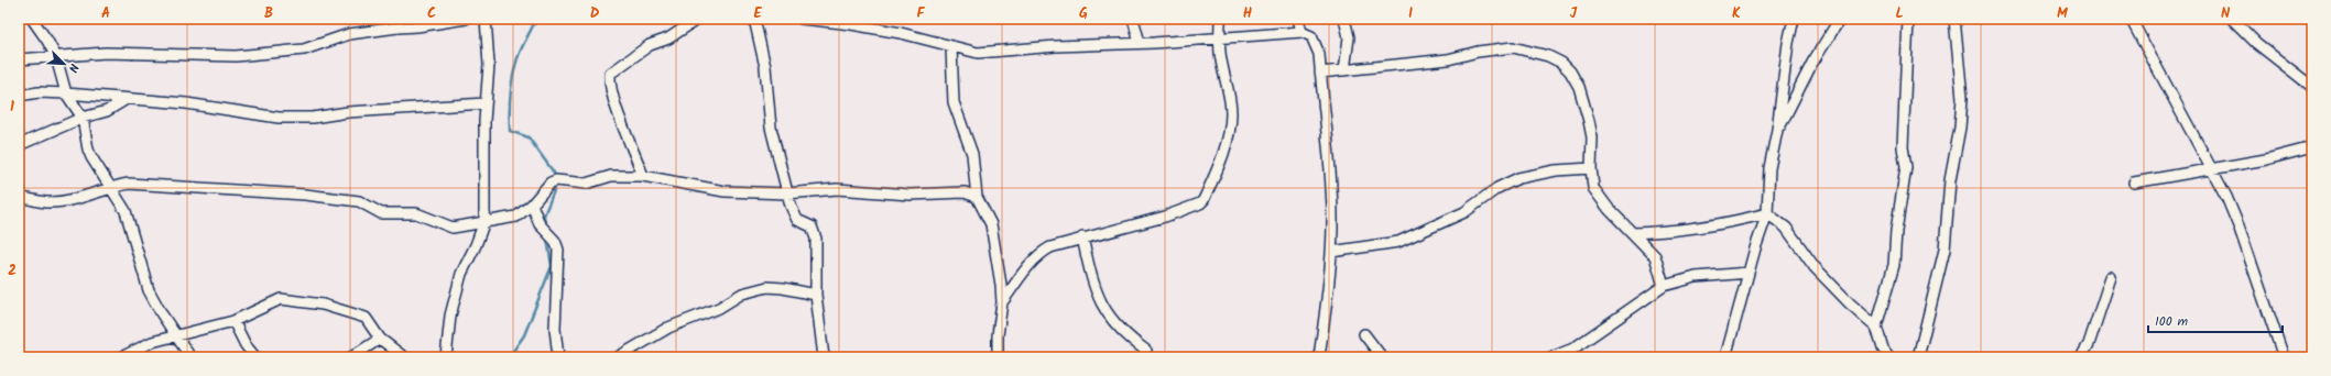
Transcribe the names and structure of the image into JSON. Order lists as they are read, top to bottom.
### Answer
{
  "scale_bar": "100 m",
  "north": "bottom right",
  "grid": {
    "columns": [
      "A",
      "B",
      "C",
      "D",
      "E",
      "F",
      "G",
      "H",
      "I",
      "J",
      "K",
      "L",
      "M",
      "N"
    ],
    "rows": ["1", "2"]
  }
}
